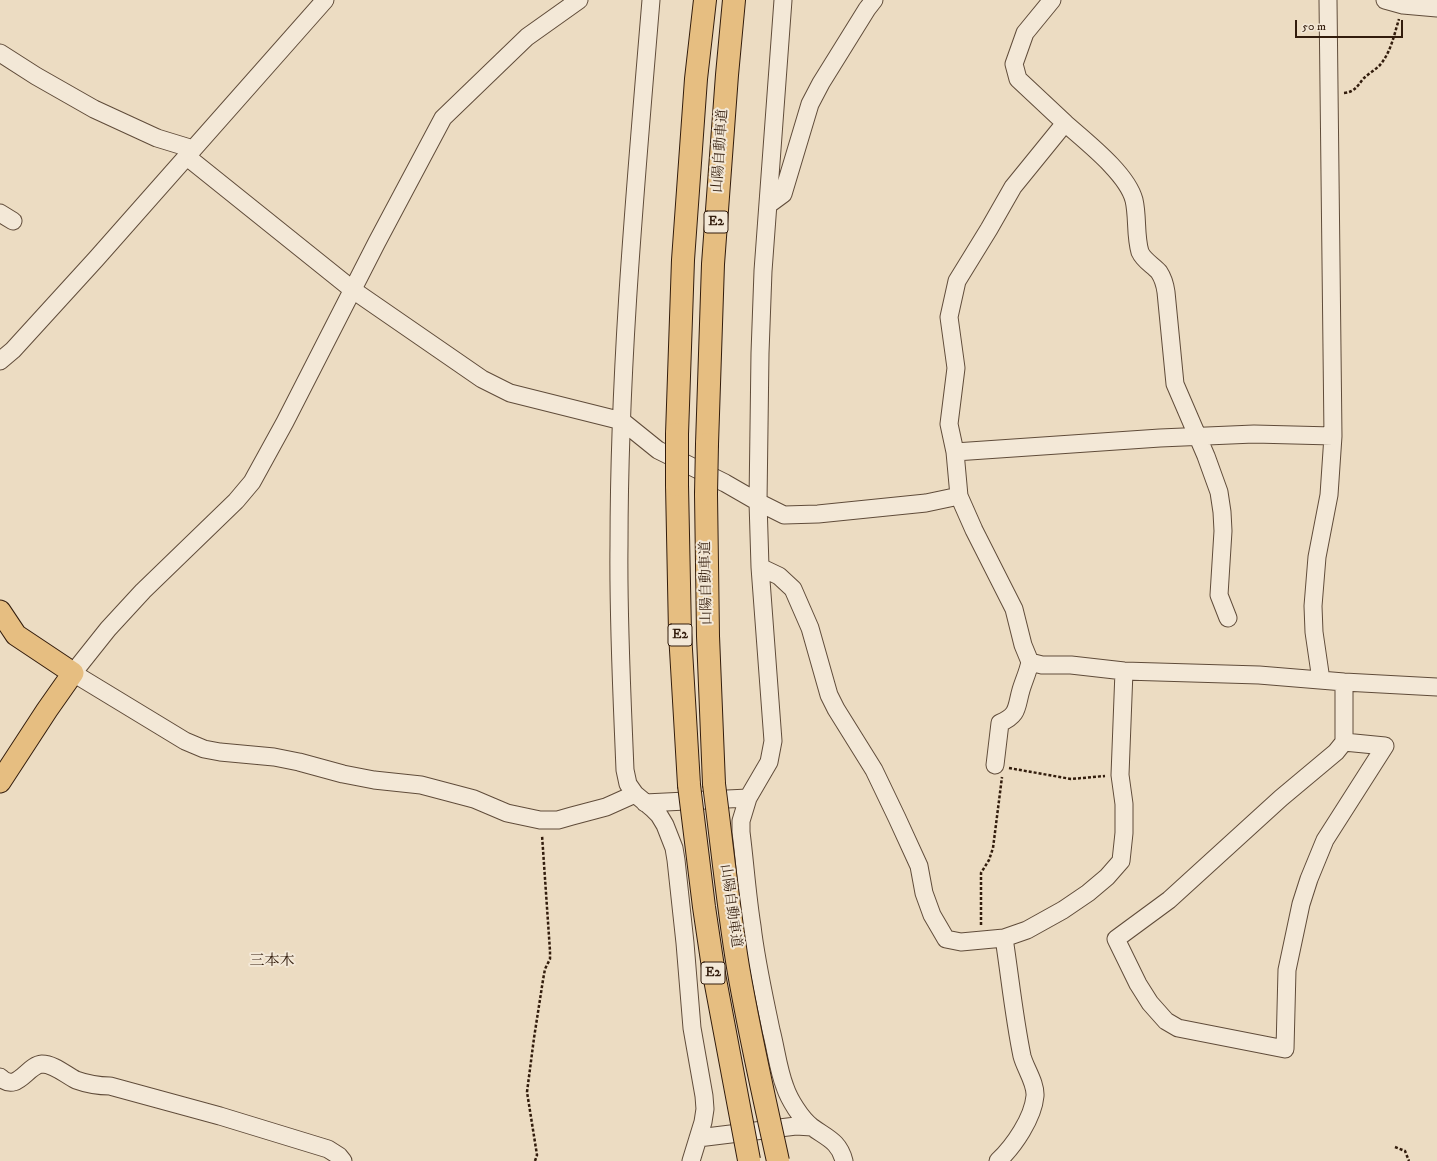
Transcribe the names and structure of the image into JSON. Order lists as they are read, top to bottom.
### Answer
{
  "streets": {
    "highway": ["山陽自動車道", "E2"]
  },
  "districts": ["三本木"],
  "scale_bar": "50 m"
}
